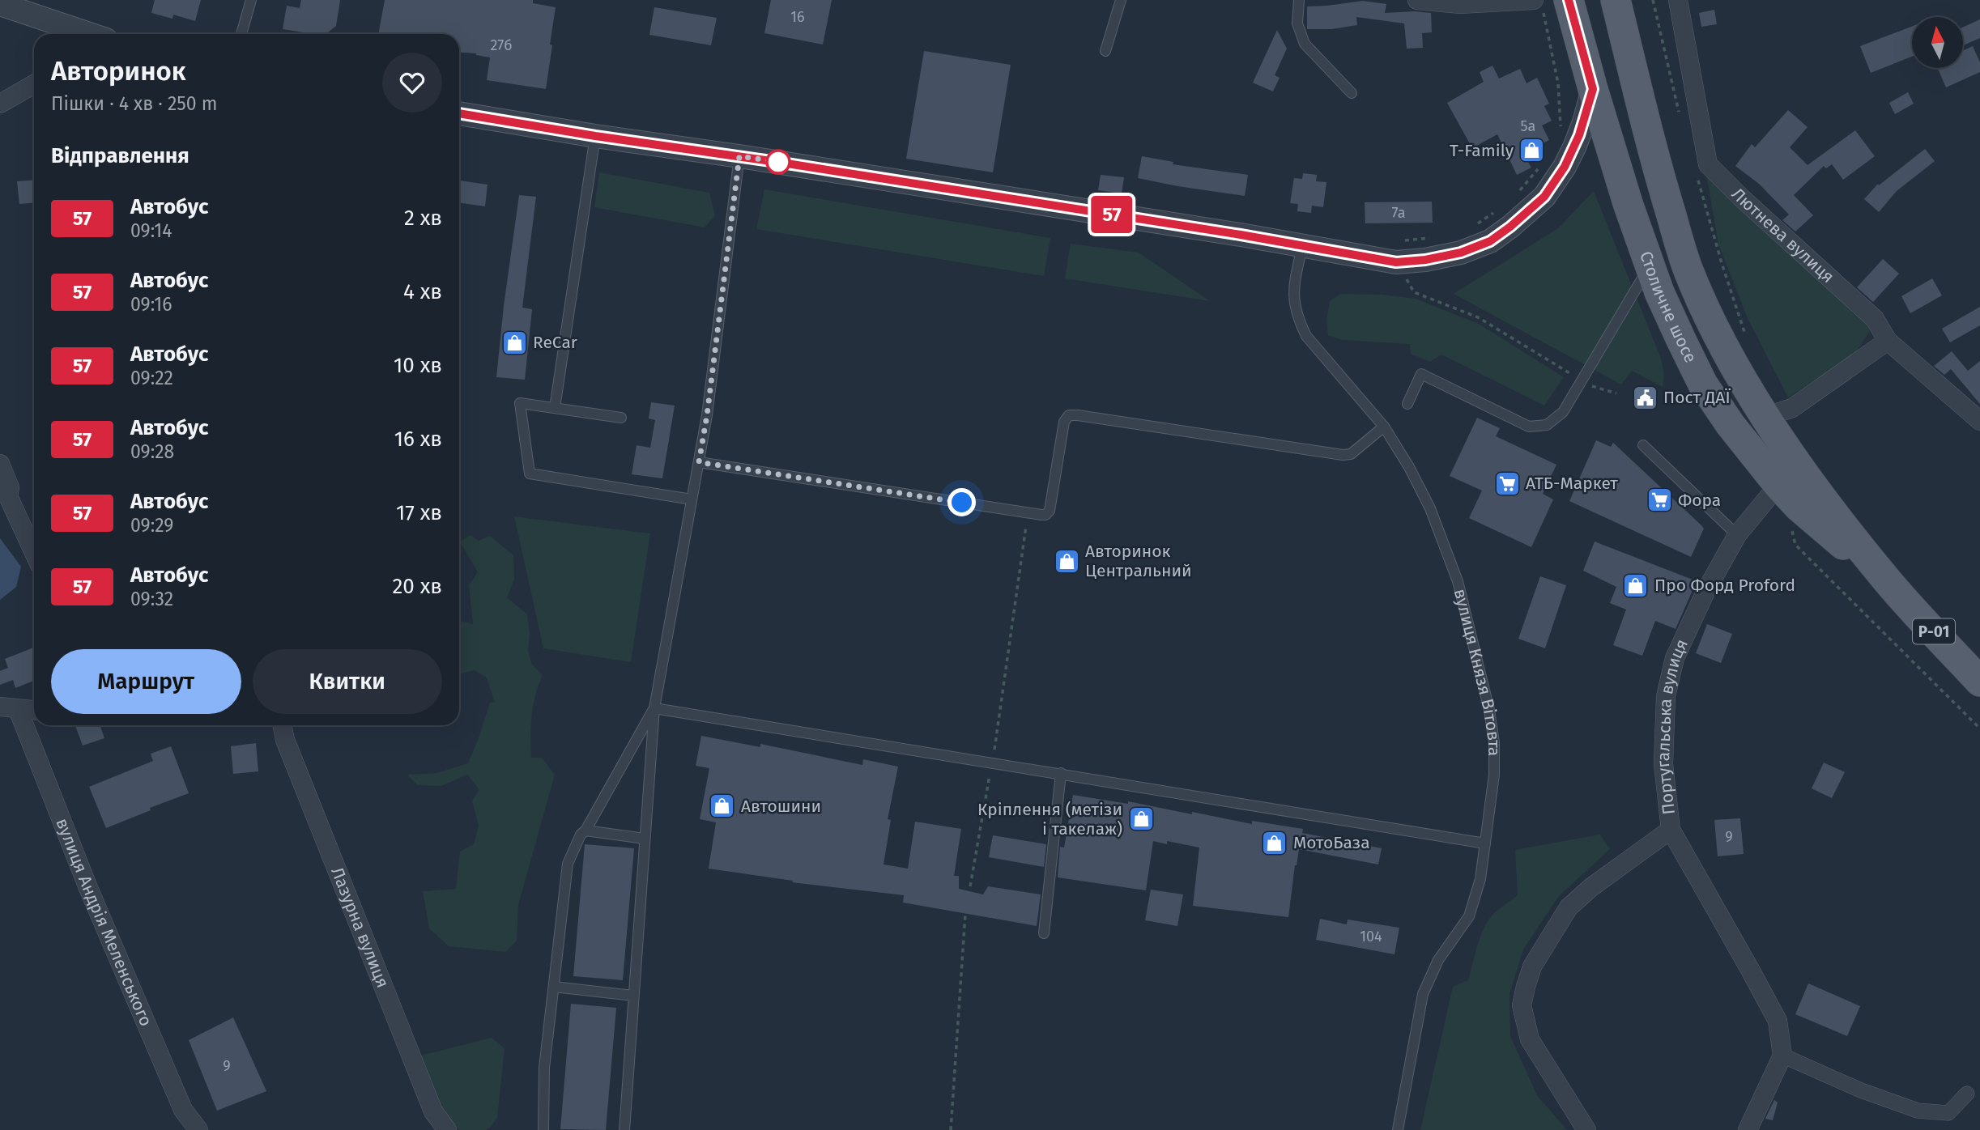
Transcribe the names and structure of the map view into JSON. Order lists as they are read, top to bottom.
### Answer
{
  "streets": {
    "main road": ["Столичне шосе", "Р-01"],
    "street": [
      "Лютнева вулиця",
      "Португальська вулиця",
      "вулиця Андрія Меленського",
      "Лазурна вулиця"
    ],
    "lane": ["вулиця Князя Вітовта"]
  },
  "crossings": [
    ["Столичне шосе", "Португальська вулиця"]
  ],
  "places": {
    "shop": [
      "T-Family",
      "ReCar",
      "Авторинок Центральний",
      "Про Форд Proford",
      "Автошини",
      "Кріплення (метізи і такелаж)",
      "МотоБаза"
    ],
    "public building": ["Пост ДАЇ"],
    "supermarket": ["АТБ-Маркет", "Фора"]
  },
  "lines": ["bus line 57"],
  "house_numbers": [
    "16",
    "27б",
    "5а",
    "7а",
    "9",
    "104",
    "9"
  ],
  "north": "top",
  "page": {
    "on_map": "57",
    "heading": [
      ["Авторинок", "Пішки · 4 хв · 250 m"],
      "Відправлення"
    ],
    "list": [
      {
        "mark": "57",
        "name": "Автобус",
        "note": "09:14",
        "value": "2 хв"
      },
      {
        "mark": "57",
        "name": "Автобус",
        "note": "09:16",
        "value": "4 хв"
      },
      {
        "mark": "57",
        "name": "Автобус",
        "note": "09:22",
        "value": "10 хв"
      },
      {
        "mark": "57",
        "name": "Автобус",
        "note": "09:28",
        "value": "16 хв"
      },
      {
        "mark": "57",
        "name": "Автобус",
        "note": "09:29",
        "value": "17 хв"
      },
      {
        "mark": "57",
        "name": "Автобус",
        "note": "09:32",
        "value": "20 хв"
      }
    ],
    "buttons": ["Маршрут", "Квитки"]
  }
}
